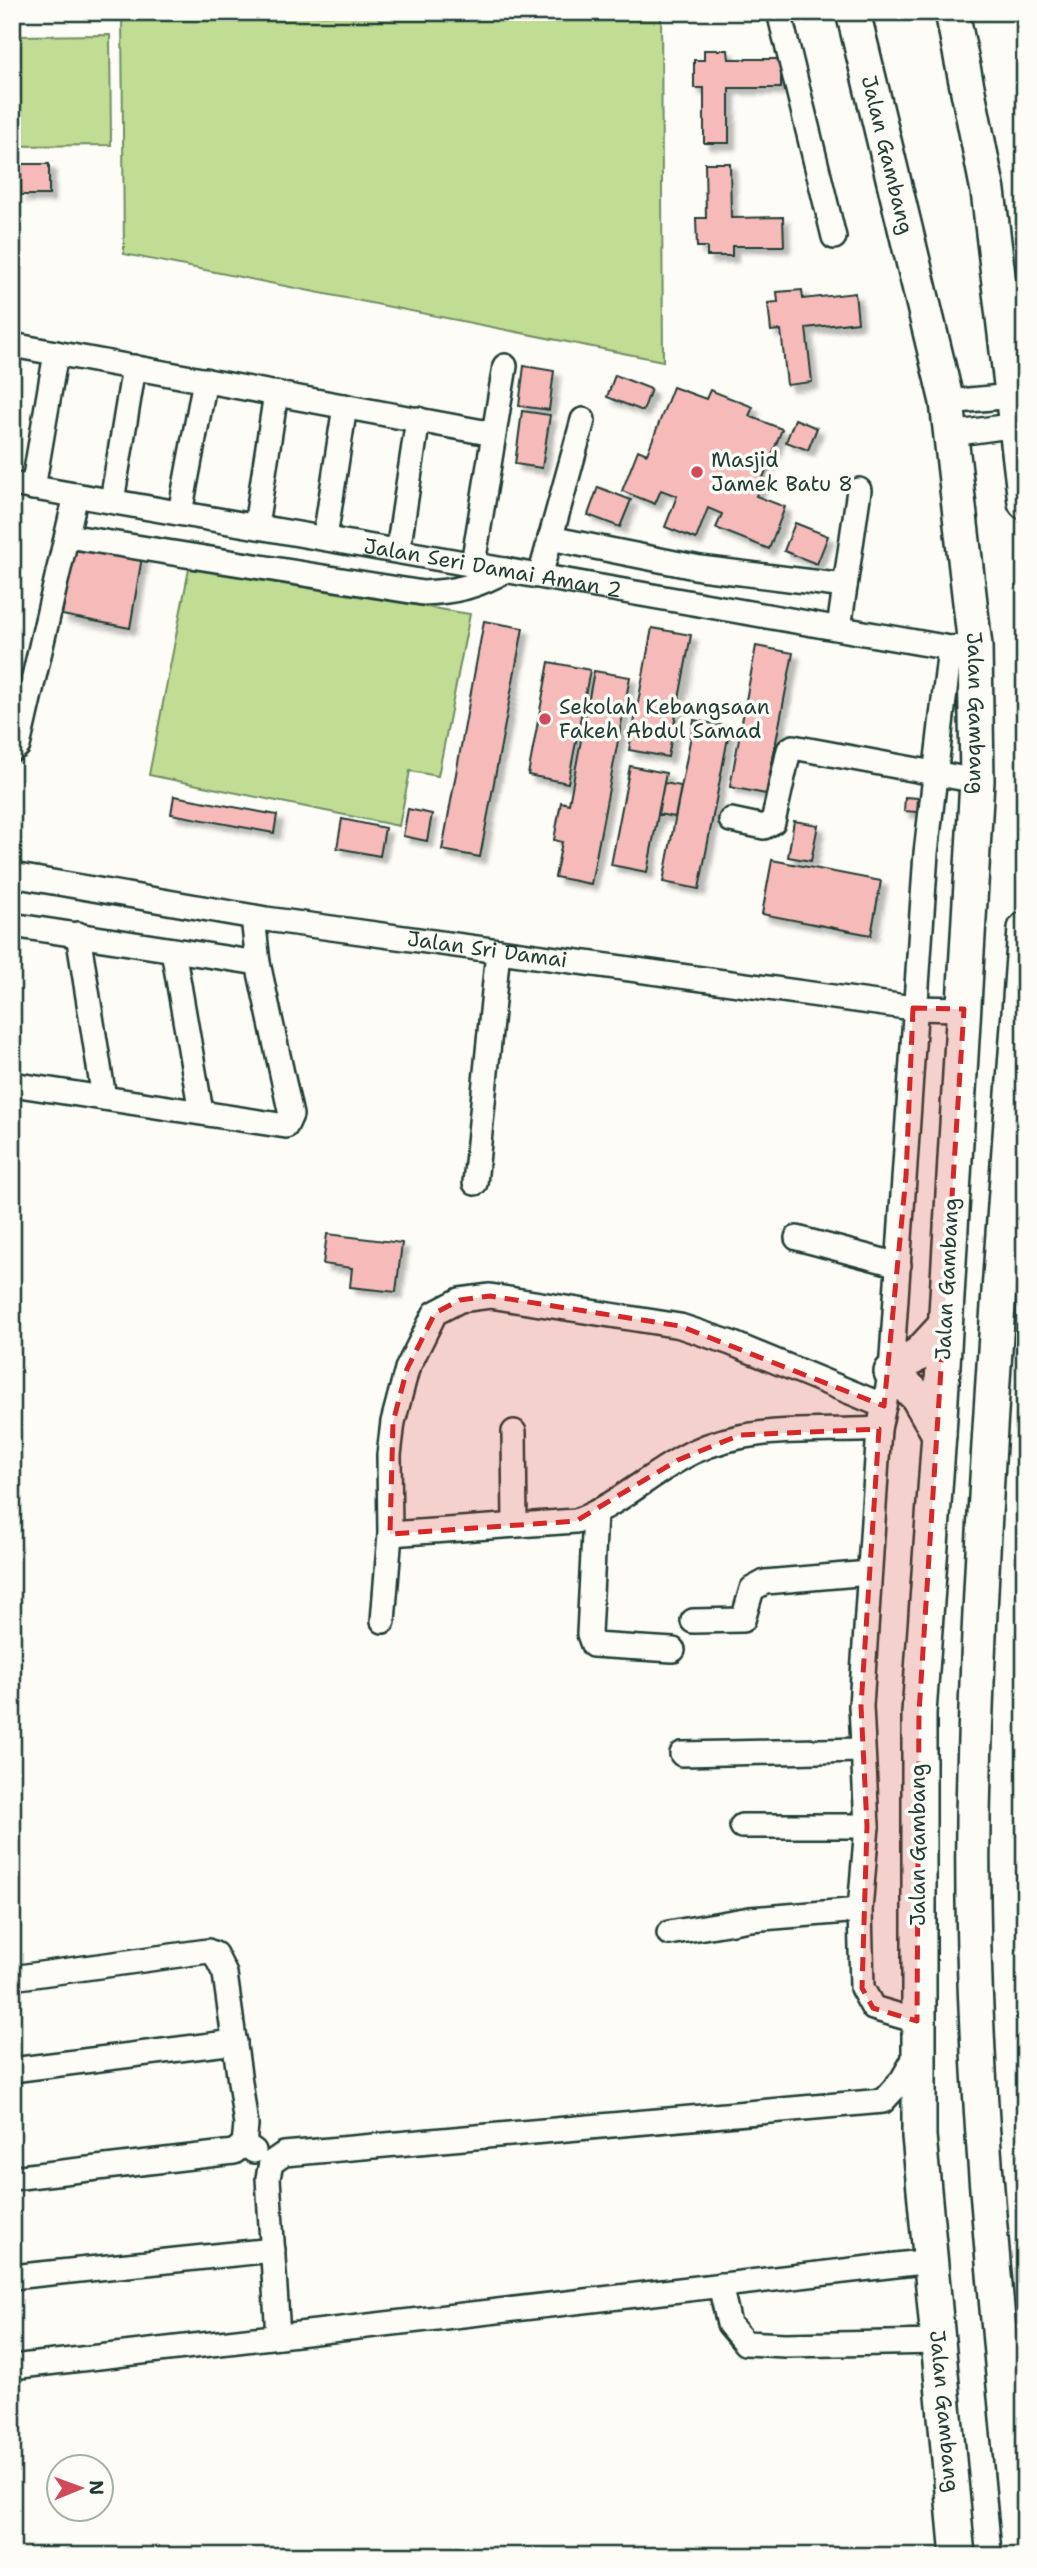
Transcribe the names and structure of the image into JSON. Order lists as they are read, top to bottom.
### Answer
{
  "streets": {
    "highway": ["Jalan Gambang"],
    "street": ["Jalan Seri Damai Aman 2", "Jalan Sri Damai"]
  },
  "crossings": [
    ["Jalan Gambang", "Jalan Seri Damai Aman 2"],
    ["Jalan Gambang", "Jalan Sri Damai"]
  ],
  "places": ["Masjid Jamek Batu 8", "Sekolah Kebangsaan Fakeh Abdul Samad"],
  "north": "right"
}
